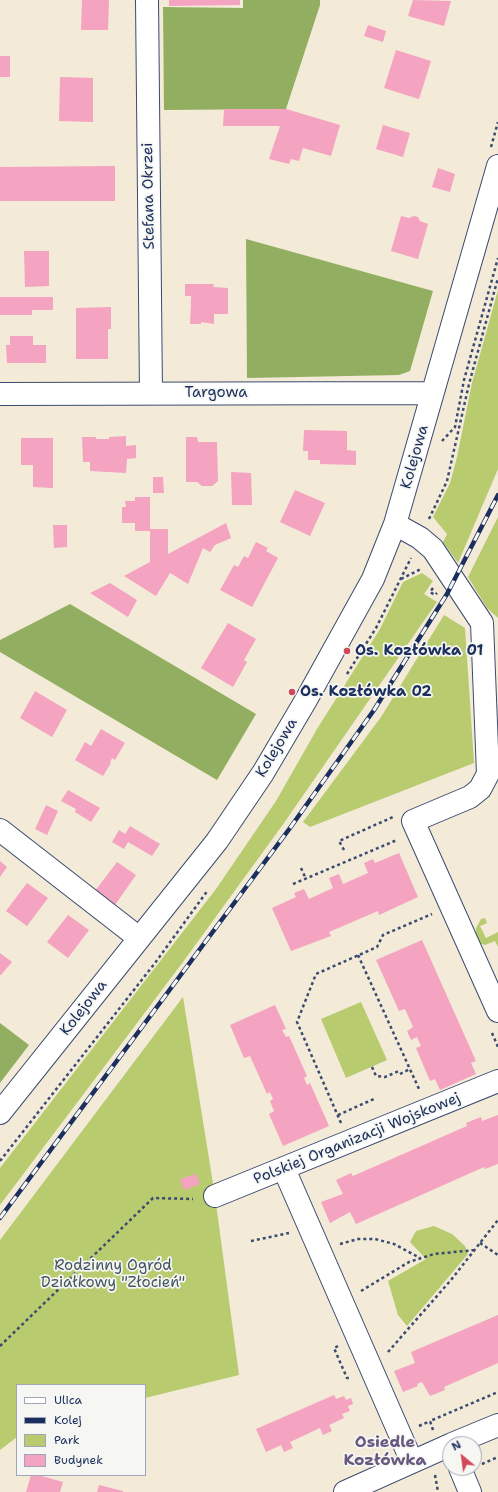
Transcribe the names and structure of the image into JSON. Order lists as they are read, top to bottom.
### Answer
{
  "streets": {
    "street": [
      "Stefana Okrzei",
      "Targowa",
      "Kolejowa",
      "Polskiej Organizacji Wojskowej"
    ]
  },
  "crossings": [
    ["Stefana Okrzei", "Targowa"],
    ["Targowa", "Kolejowa"]
  ],
  "districts": ["Osiedle Kozłówka"],
  "parks": ["Rodzinny Ogród Działkowy \"Złocień\""],
  "places": ["Os. Kozłówka 01", "Os. Kozłówka 02"],
  "legend": [
    "Ulica",
    "Kolej",
    "Park",
    "Budynek"
  ],
  "north": "top left"
}
